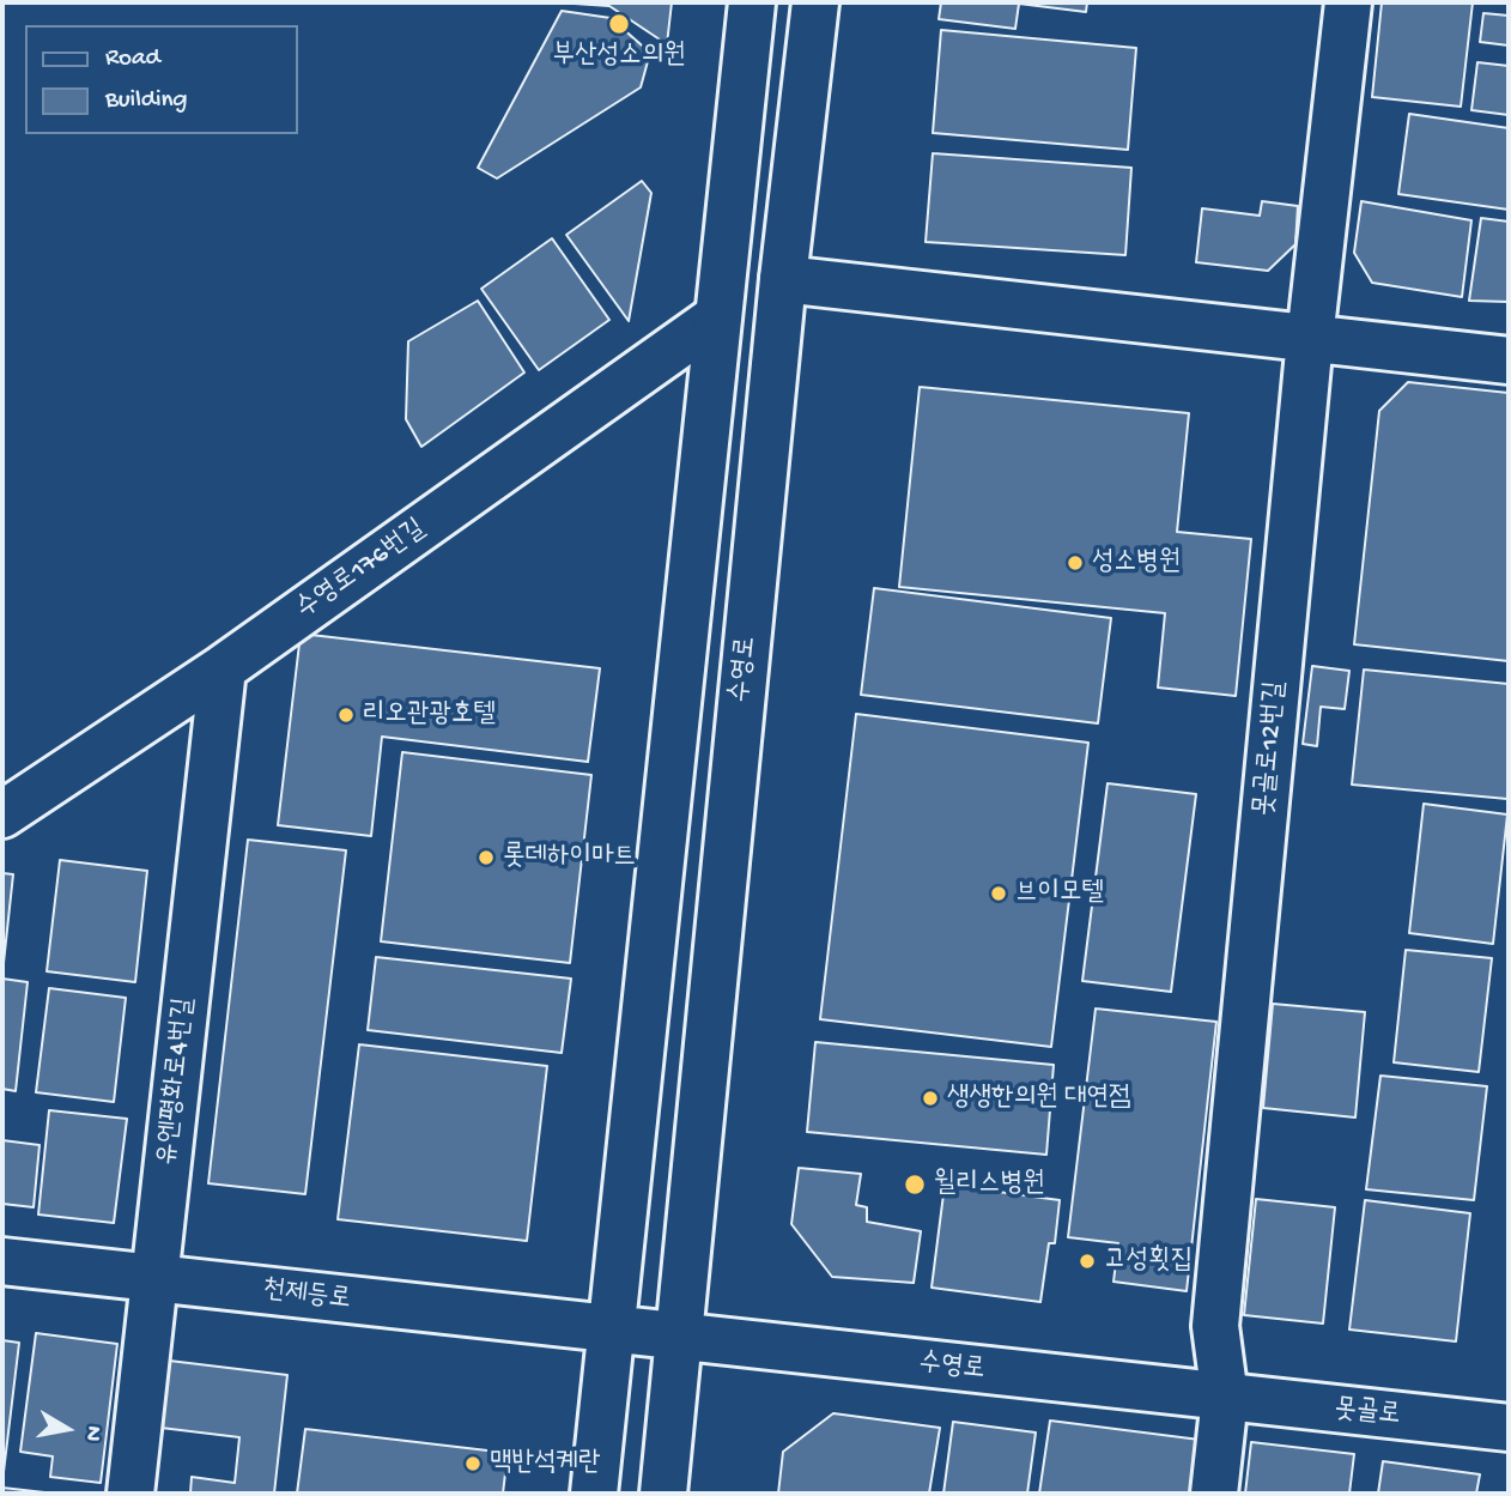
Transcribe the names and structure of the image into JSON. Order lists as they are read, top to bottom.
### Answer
{
  "streets": {
    "street": [
      "수영로176번길",
      "수영로",
      "못골로12번길",
      "유엔평화로4번길",
      "천제등로",
      "못골로"
    ]
  },
  "crossings": [
    ["수영로176번길", "유엔평화로4번길"],
    ["수영로", "못골로12번길"],
    ["수영로", "천제등로"],
    ["수영로", "못골로"],
    ["못골로12번길", "못골로"],
    ["유엔평화로4번길", "천제등로"]
  ],
  "places": [
    "부산성소의원",
    "성소병원",
    "리오관광호텔",
    "롯데하이마트",
    "브이모텔",
    "생생한의원 대연점",
    "윌리스병원",
    "고성횟집",
    "맥반석켸란"
  ],
  "legend": ["Road", "Building"],
  "north": "right"
}
